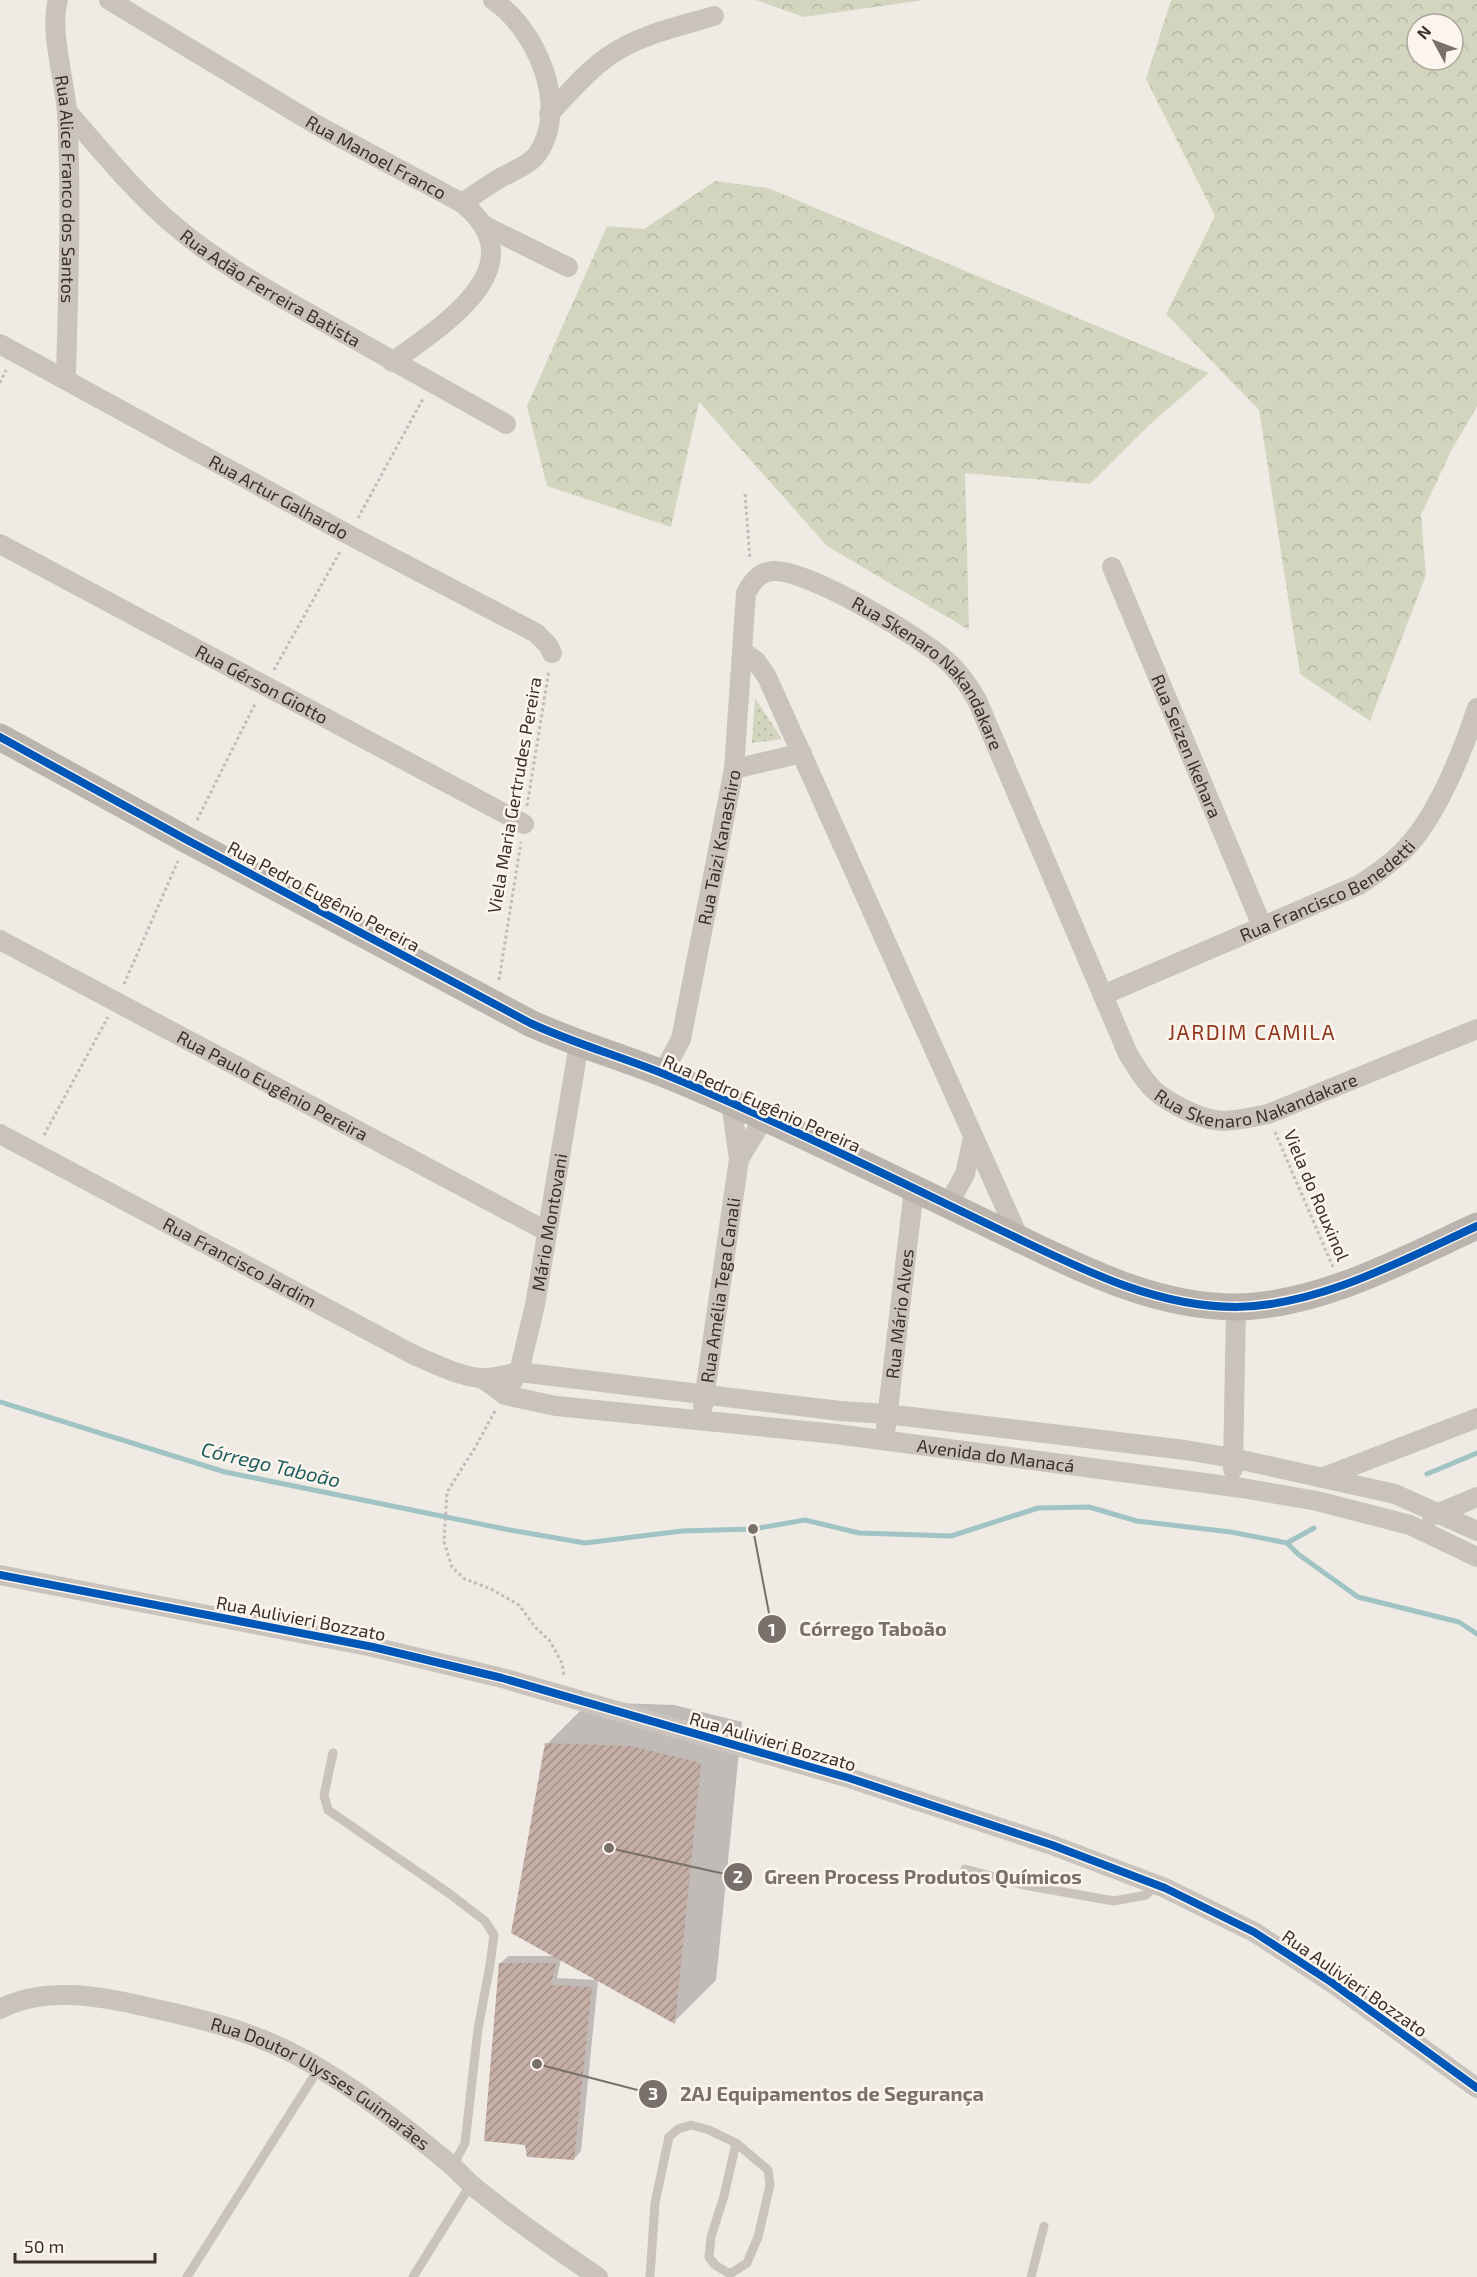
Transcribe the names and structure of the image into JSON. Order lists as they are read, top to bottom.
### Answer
{
  "streets": {
    "street": [
      "Rua Manoel Franco",
      "Rua Alice Franco dos Santos",
      "Rua Adão Ferreira Batista",
      "Rua Artur Galhardo",
      "Rua Skenaro Nakandakare",
      "Rua Gérson Giotto",
      "Rua Seizen Ikehara",
      "Rua Taizi Kanashiro",
      "Rua Francisco Benedetti",
      "Rua Pedro Eugênio Pereira",
      "Rua Paulo Eugênio Pereira",
      "Mário Montovani",
      "Rua Francisco Jardim",
      "Rua Amélia Tega Canali",
      "Rua Mário Alves",
      "Avenida do Manacá",
      "Rua Aulivieri Bozzato",
      "Rua Doutor Ulysses Guimarães"
    ],
    "path": ["Viela Maria Gertrudes Pereira", "Viela do Rouxinol"]
  },
  "crossings": [
    ["Rua Alice Franco dos Santos", "Rua Adão Ferreira Batista"],
    ["Rua Alice Franco dos Santos", "Rua Artur Galhardo"],
    ["Rua Artur Galhardo", "Viela Maria Gertrudes Pereira"],
    ["Rua Skenaro Nakandakare", "Rua Francisco Benedetti"],
    ["Rua Skenaro Nakandakare", "Viela do Rouxinol"],
    ["Rua Gérson Giotto", "Viela Maria Gertrudes Pereira"],
    ["Rua Seizen Ikehara", "Rua Francisco Benedetti"],
    ["Viela Maria Gertrudes Pereira", "Rua Pedro Eugênio Pereira"],
    ["Rua Taizi Kanashiro", "Rua Pedro Eugênio Pereira"],
    ["Rua Pedro Eugênio Pereira", "Viela do Rouxinol"],
    ["Rua Pedro Eugênio Pereira", "Mário Montovani"],
    ["Rua Pedro Eugênio Pereira", "Rua Amélia Tega Canali"],
    ["Rua Pedro Eugênio Pereira", "Rua Mário Alves"],
    ["Rua Paulo Eugênio Pereira", "Mário Montovani"],
    ["Mário Montovani", "Rua Francisco Jardim"],
    ["Mário Montovani", "Avenida do Manacá"],
    ["Rua Francisco Jardim", "Avenida do Manacá"],
    ["Rua Amélia Tega Canali", "Avenida do Manacá"],
    ["Rua Mário Alves", "Avenida do Manacá"]
  ],
  "districts": ["JARDIM CAMILA"],
  "water": ["Córrego Taboão"],
  "places": ["Córrego Taboão", "Green Process Produtos Químicos", "2AJ Equipamentos de Segurança"],
  "scale_bar": "50 m",
  "north": "top left"
}
